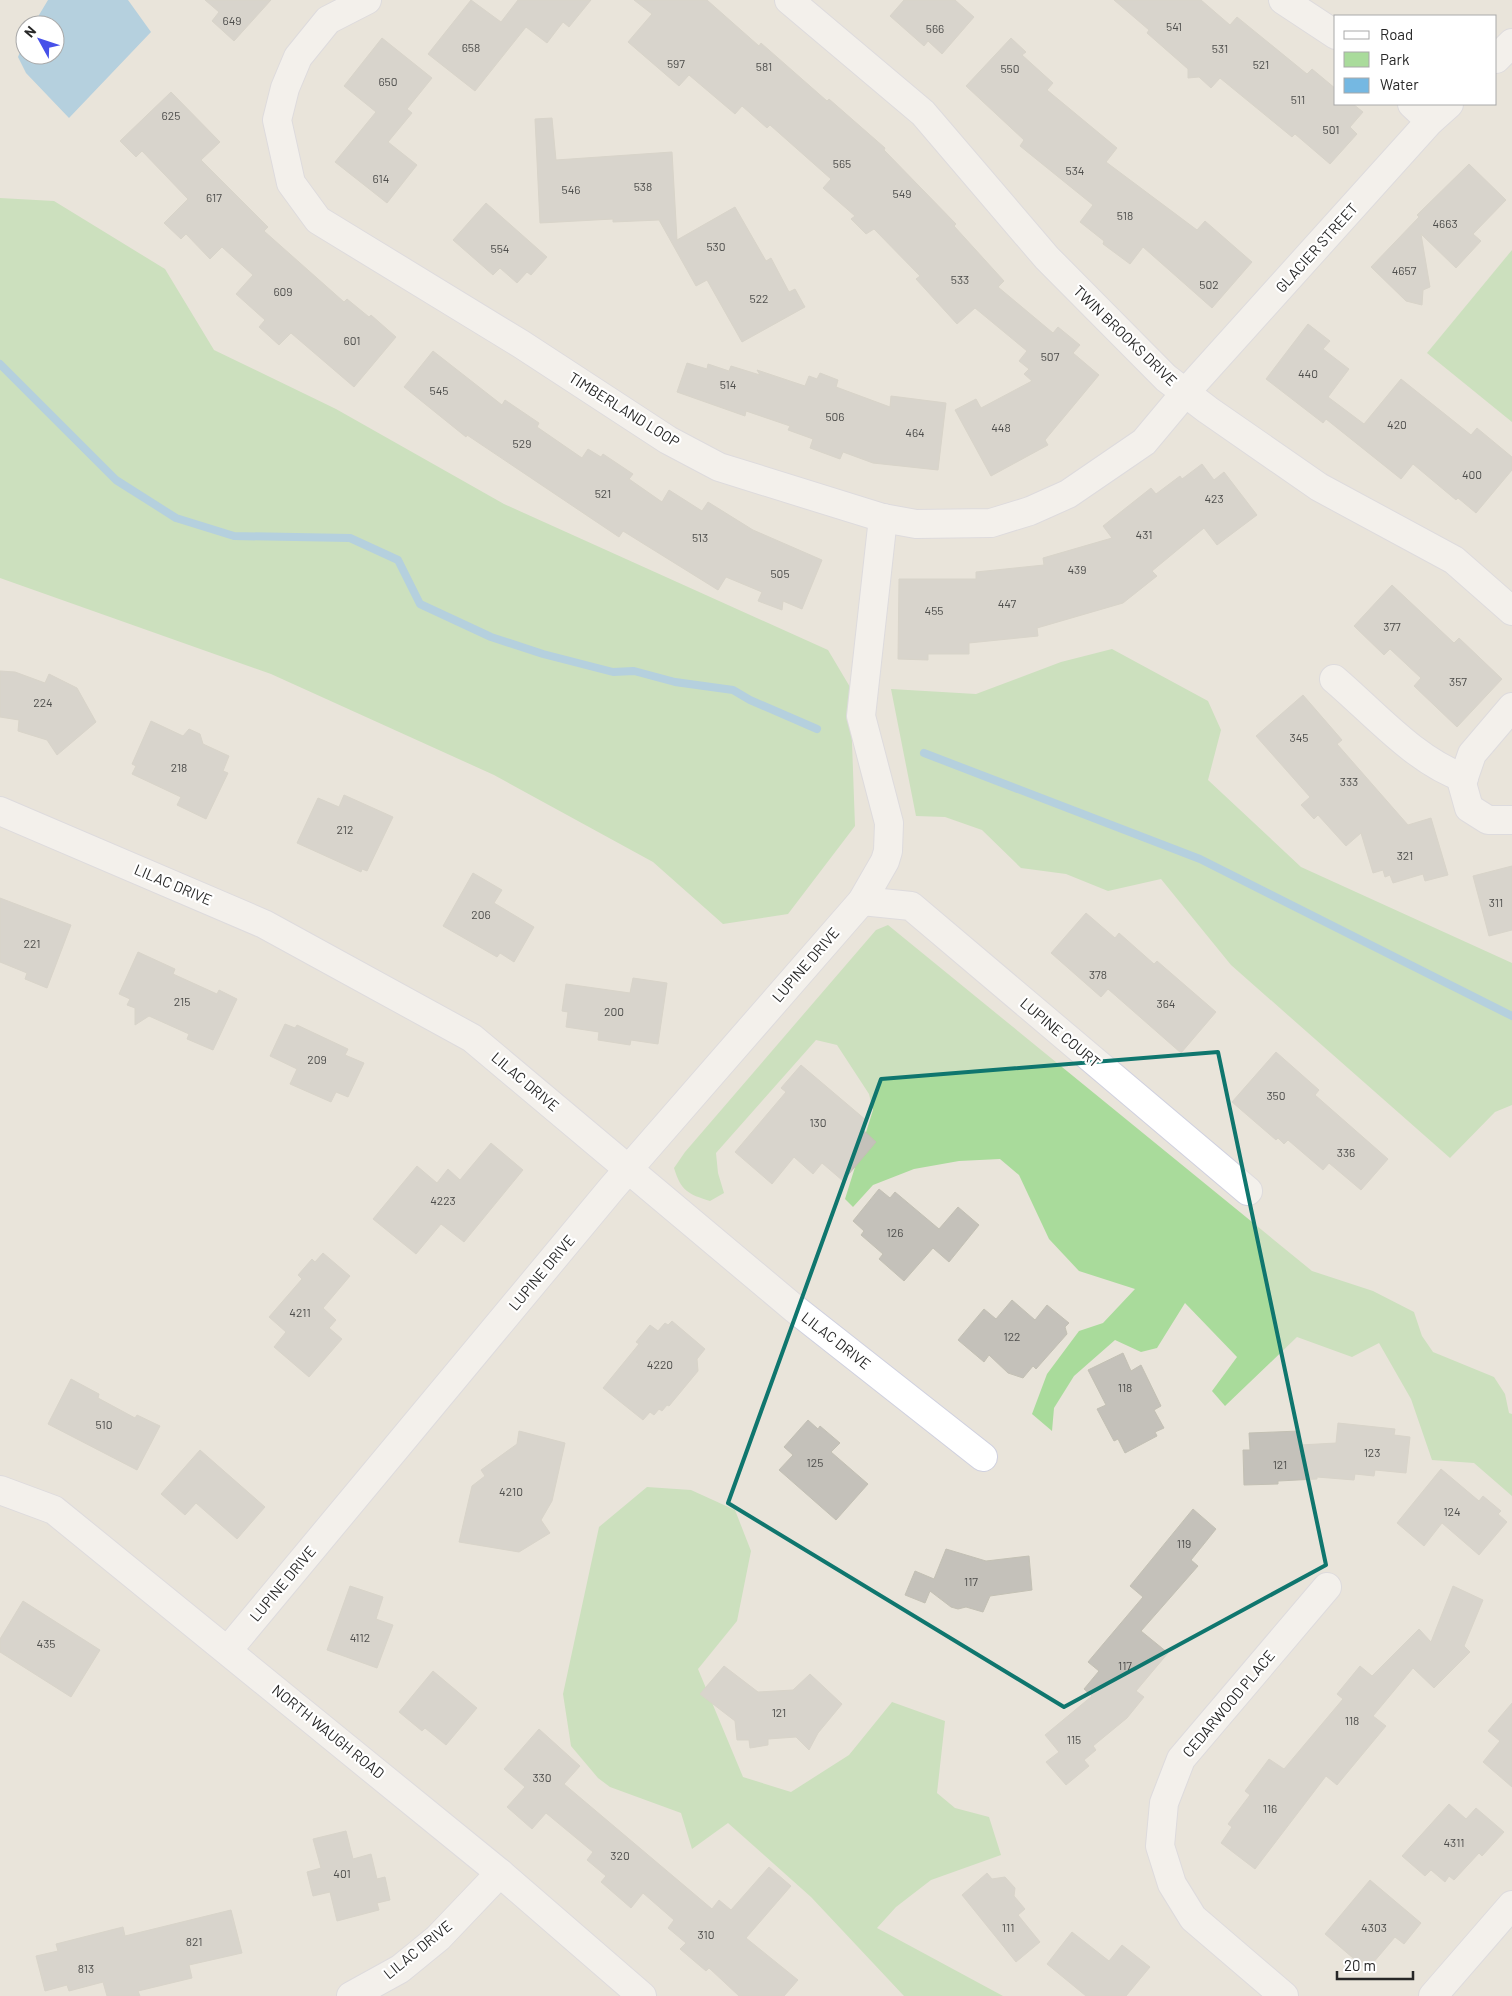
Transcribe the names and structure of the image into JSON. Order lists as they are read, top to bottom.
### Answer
{
  "streets": {
    "street": [
      "GLACIER STREET",
      "TWIN BROOKS DRIVE",
      "TIMBERLAND LOOP",
      "LILAC DRIVE",
      "LUPINE DRIVE",
      "LUPINE COURT",
      "CEDARWOOD PLACE",
      "NORTH WAUGH ROAD"
    ]
  },
  "crossings": [
    ["GLACIER STREET", "TWIN BROOKS DRIVE"],
    ["GLACIER STREET", "TIMBERLAND LOOP"],
    ["TWIN BROOKS DRIVE", "TIMBERLAND LOOP"],
    ["TIMBERLAND LOOP", "LUPINE DRIVE"],
    ["LILAC DRIVE", "LUPINE DRIVE"],
    ["LILAC DRIVE", "NORTH WAUGH ROAD"],
    ["LUPINE DRIVE", "LUPINE COURT"],
    ["LUPINE DRIVE", "NORTH WAUGH ROAD"]
  ],
  "house_numbers": [
    "649",
    "541",
    "566",
    "658",
    "531",
    "597",
    "521",
    "581",
    "550",
    "650",
    "511",
    "625",
    "501",
    "565",
    "534",
    "614",
    "538",
    "546",
    "549",
    "617",
    "518",
    "4663",
    "530",
    "554",
    "4657",
    "533",
    "502",
    "609",
    "522",
    "601",
    "507",
    "440",
    "514",
    "545",
    "506",
    "420",
    "448",
    "464",
    "529",
    "400",
    "521",
    "423",
    "431",
    "513",
    "439",
    "505",
    "447",
    "455",
    "377",
    "357",
    "224",
    "345",
    "218",
    "333",
    "212",
    "321",
    "311",
    "206",
    "221",
    "378",
    "215",
    "364",
    "200",
    "209",
    "350",
    "130",
    "336",
    "4223",
    "126",
    "4211",
    "122",
    "4220",
    "118",
    "510",
    "123",
    "125",
    "121",
    "4210",
    "124",
    "119",
    "117",
    "4112",
    "435",
    "117",
    "121",
    "118",
    "115",
    "330",
    "116",
    "4311",
    "320",
    "401",
    "111",
    "4303",
    "310",
    "821",
    "813"
  ],
  "legend": ["Road", "Park", "Water"],
  "scale_bar": "20 m",
  "north": "top left"
}
